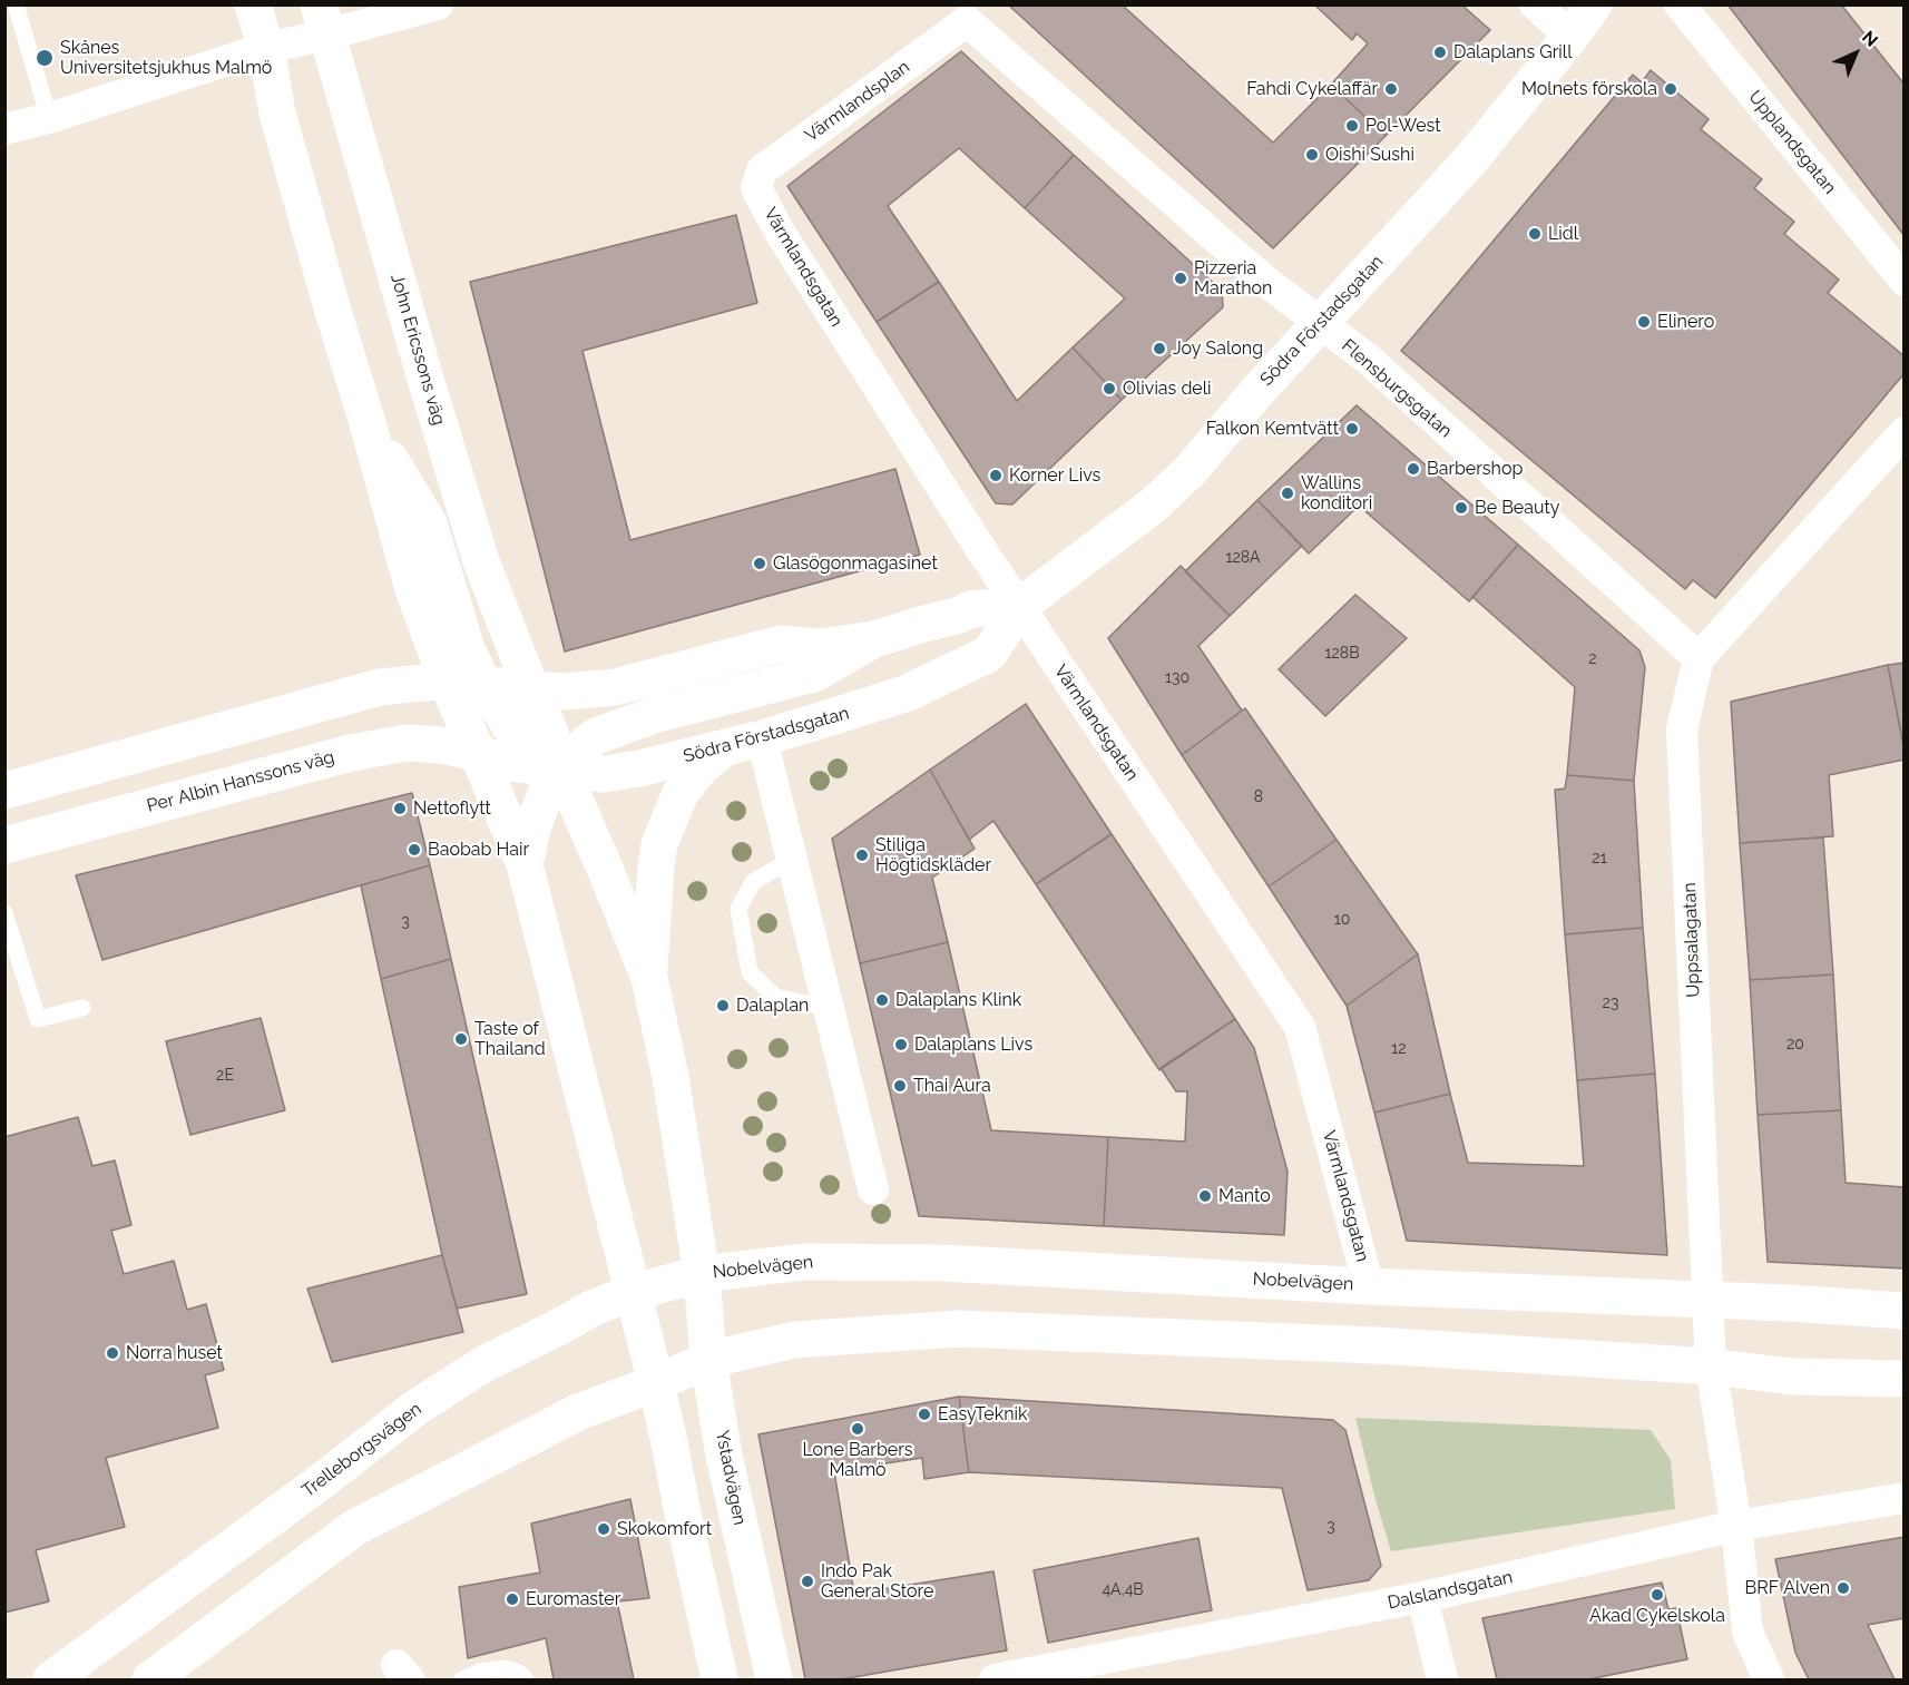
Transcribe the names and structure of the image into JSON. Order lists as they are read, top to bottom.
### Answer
{
  "streets": {
    "main road": [
      "Södra Förstadsgatan",
      "John Ericssons väg",
      "Per Albin Hanssons väg",
      "Nobelvägen",
      "Trelleborgsvägen",
      "Ystadvägen"
    ],
    "street": [
      "Värmlandsplan",
      "Upplandsgatan",
      "Värmlandsgatan",
      "Flensburgsgatan",
      "Uppsalagatan",
      "Dalslandsgatan"
    ]
  },
  "crossings": [
    ["Värmlandsplan", "Värmlandsgatan"],
    ["Värmlandsplan", "Flensburgsgatan"],
    ["Värmlandsgatan", "Södra Förstadsgatan"],
    ["Värmlandsgatan", "Nobelvägen"],
    ["Södra Förstadsgatan", "Flensburgsgatan"],
    ["Södra Förstadsgatan", "Per Albin Hanssons väg"],
    ["Flensburgsgatan", "Uppsalagatan"],
    ["Uppsalagatan", "Nobelvägen"],
    ["Uppsalagatan", "Dalslandsgatan"],
    ["Nobelvägen", "Trelleborgsvägen"],
    ["Nobelvägen", "Ystadvägen"],
    ["Trelleborgsvägen", "Ystadvägen"]
  ],
  "places": [
    "Dalaplans Grill",
    "Skånes Universitetsjukhus Malmö",
    "Fahdi Cykelaffär",
    "Molnets förskola",
    "Pol-West",
    "Oishi Sushi",
    "Lidl",
    "Pizzeria Marathon",
    "Elinero",
    "Joy Salong",
    "Olivias deli",
    "Falkon Kemtvätt",
    "Barbershop",
    "Korner Livs",
    "Wallins konditori",
    "Be Beauty",
    "Glasögonmagasinet",
    "Nettoflytt",
    "Baobab Hair",
    "Stiliga Högtidskläder",
    "Dalaplans Klink",
    "Dalaplan",
    "Taste of Thailand",
    "Dalaplans Livs",
    "Thai Aura",
    "Manto",
    "Norra huset",
    "EasyTeknik",
    "Lone Barbers Malmö",
    "Skokomfort",
    "Indo Pak General Store",
    "BRF Alven",
    "Akad Cykelskola",
    "Euromaster"
  ],
  "house_numbers": [
    "128A",
    "128B",
    "2",
    "130",
    "8",
    "21",
    "10",
    "3",
    "23",
    "20",
    "12",
    "2E",
    "3",
    "4A,4B"
  ],
  "north": "top right"
}
